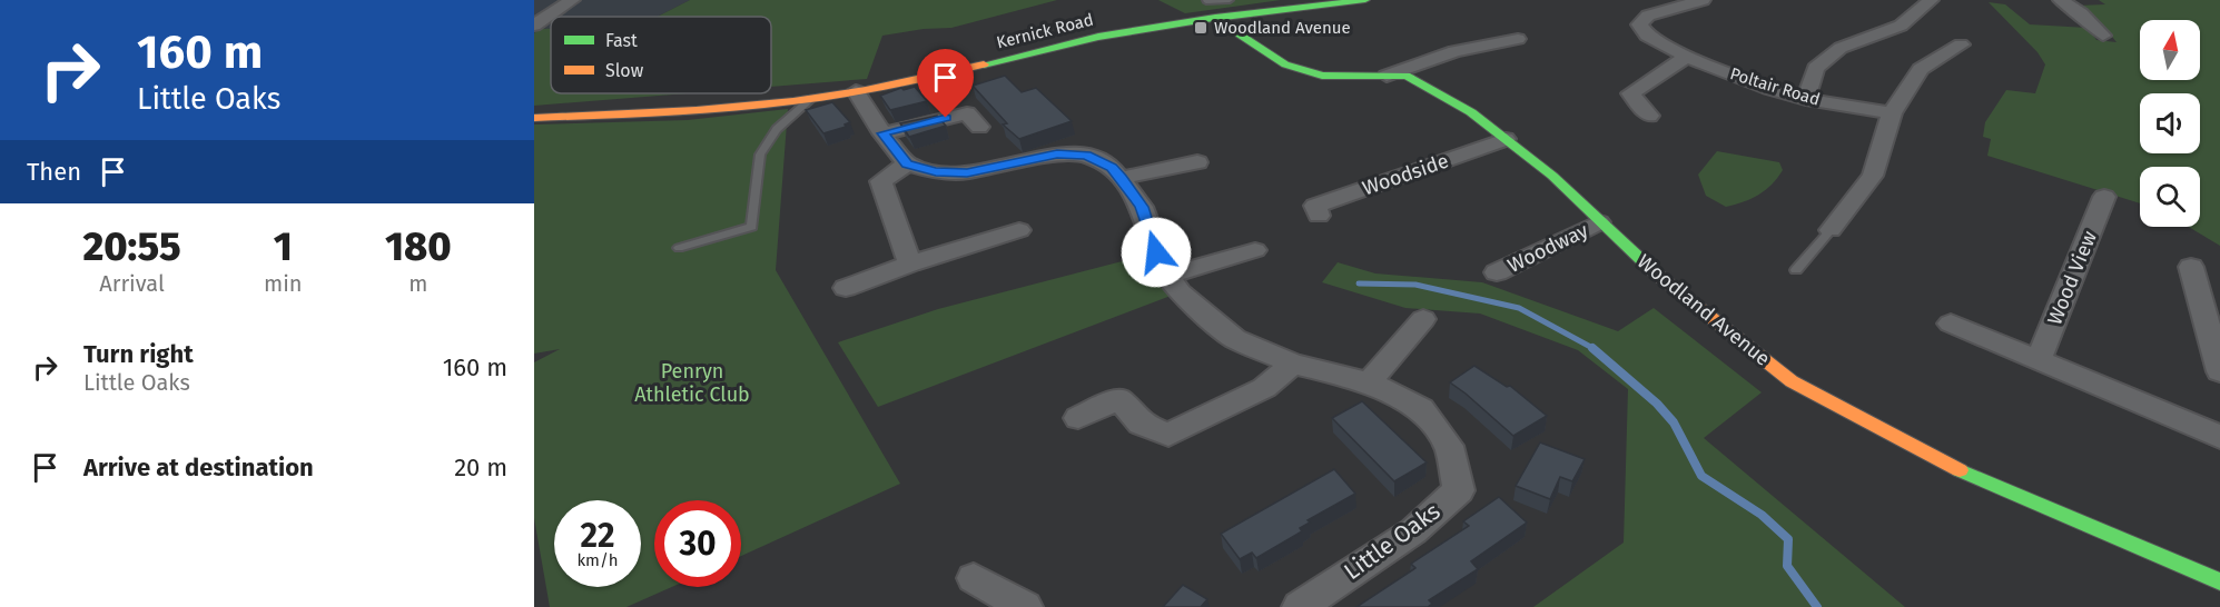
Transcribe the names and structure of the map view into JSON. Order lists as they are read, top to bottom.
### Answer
{
  "streets": {
    "street": [
      "Kernick Road",
      "Poltair Road",
      "Woodside",
      "Woodway",
      "Wood View",
      "Woodland Avenue",
      "Little Oaks"
    ]
  },
  "crossings": [
    ["Kernick Road", "Woodland Avenue"],
    ["Woodside", "Woodland Avenue"],
    ["Woodway", "Woodland Avenue"]
  ],
  "parks": ["Penryn Athletic Club"],
  "places": {
    "transit": ["Woodland Avenue"]
  },
  "legend": ["Fast", "Slow"],
  "north": "top",
  "page": {
    "turn": ["160 m", "Little Oaks"],
    "then": "Then",
    "eta": [
      "20:55",
      "Arrival",
      "1",
      "min",
      "180",
      "m"
    ],
    "list": [
      {
        "name": "Turn right",
        "note": "Little Oaks",
        "value": "160 m"
      },
      {
        "name": "Arrive at destination",
        "value": "20 m"
      }
    ],
    "speed": "22 km/h",
    "limit": "30"
  }
}
